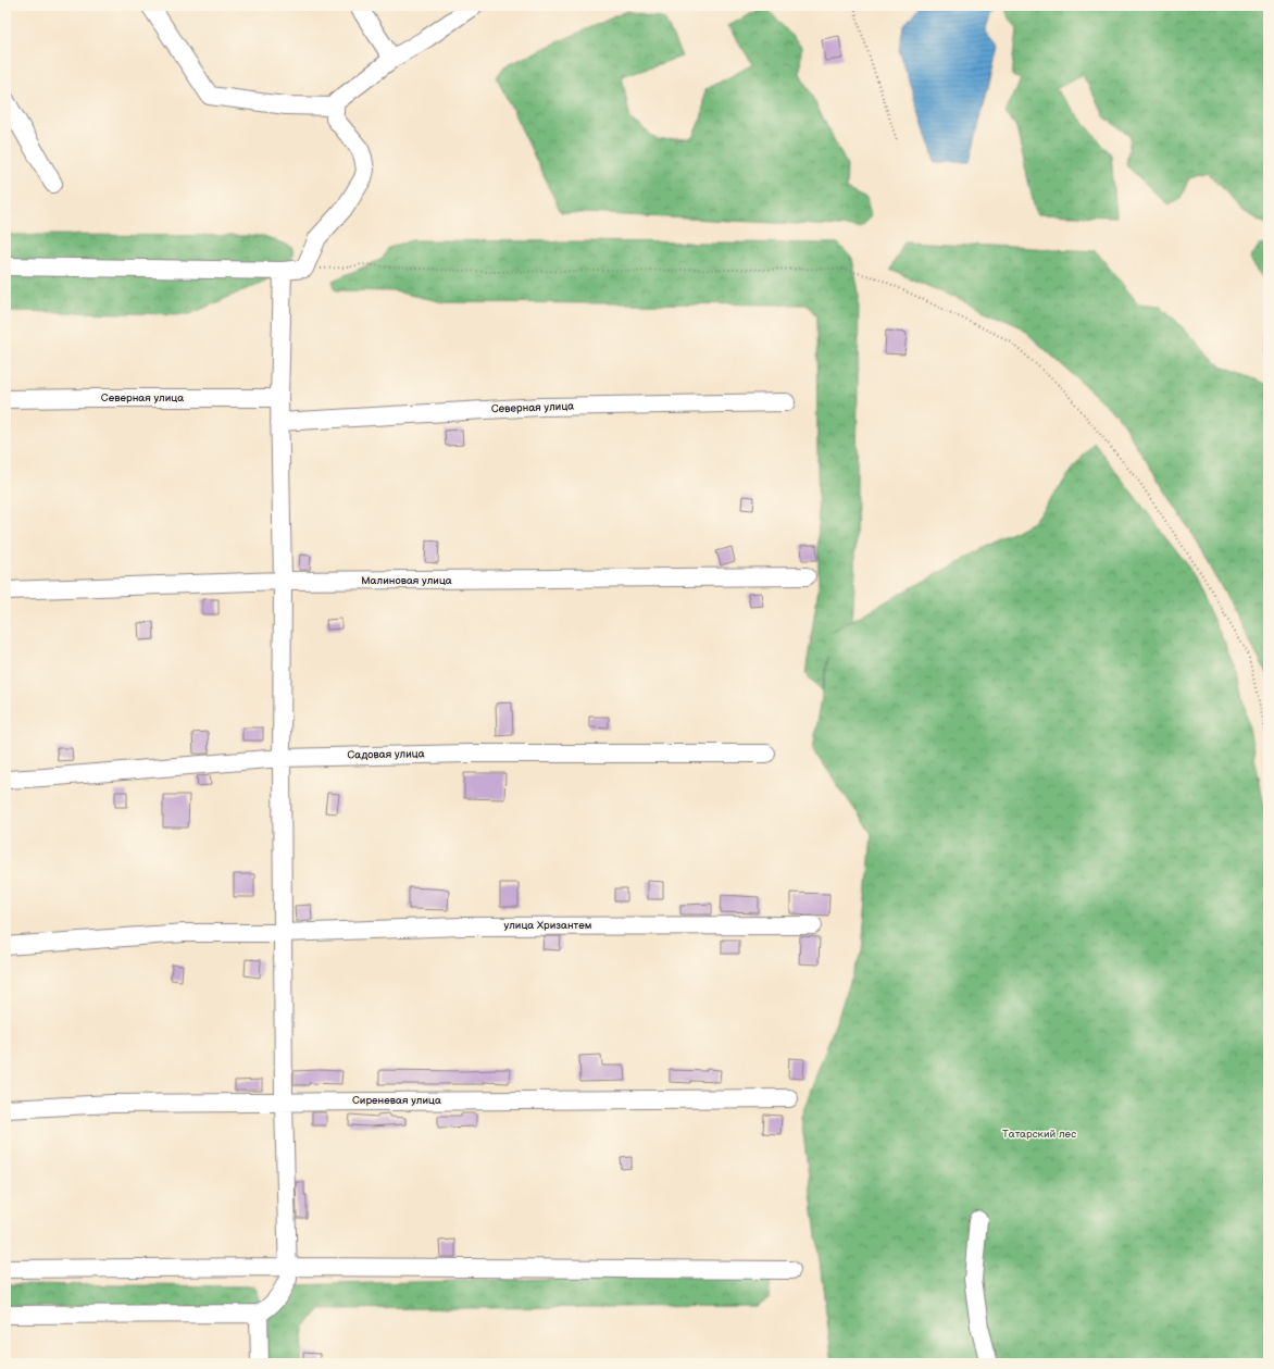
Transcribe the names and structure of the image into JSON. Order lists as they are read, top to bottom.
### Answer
{
  "streets": {
    "street": [
      "Северная улица",
      "Малиновая улица",
      "Садовая улица",
      "улица Хризантем",
      "Сиреневая улица"
    ]
  },
  "parks": ["Татарский лес"]
}
